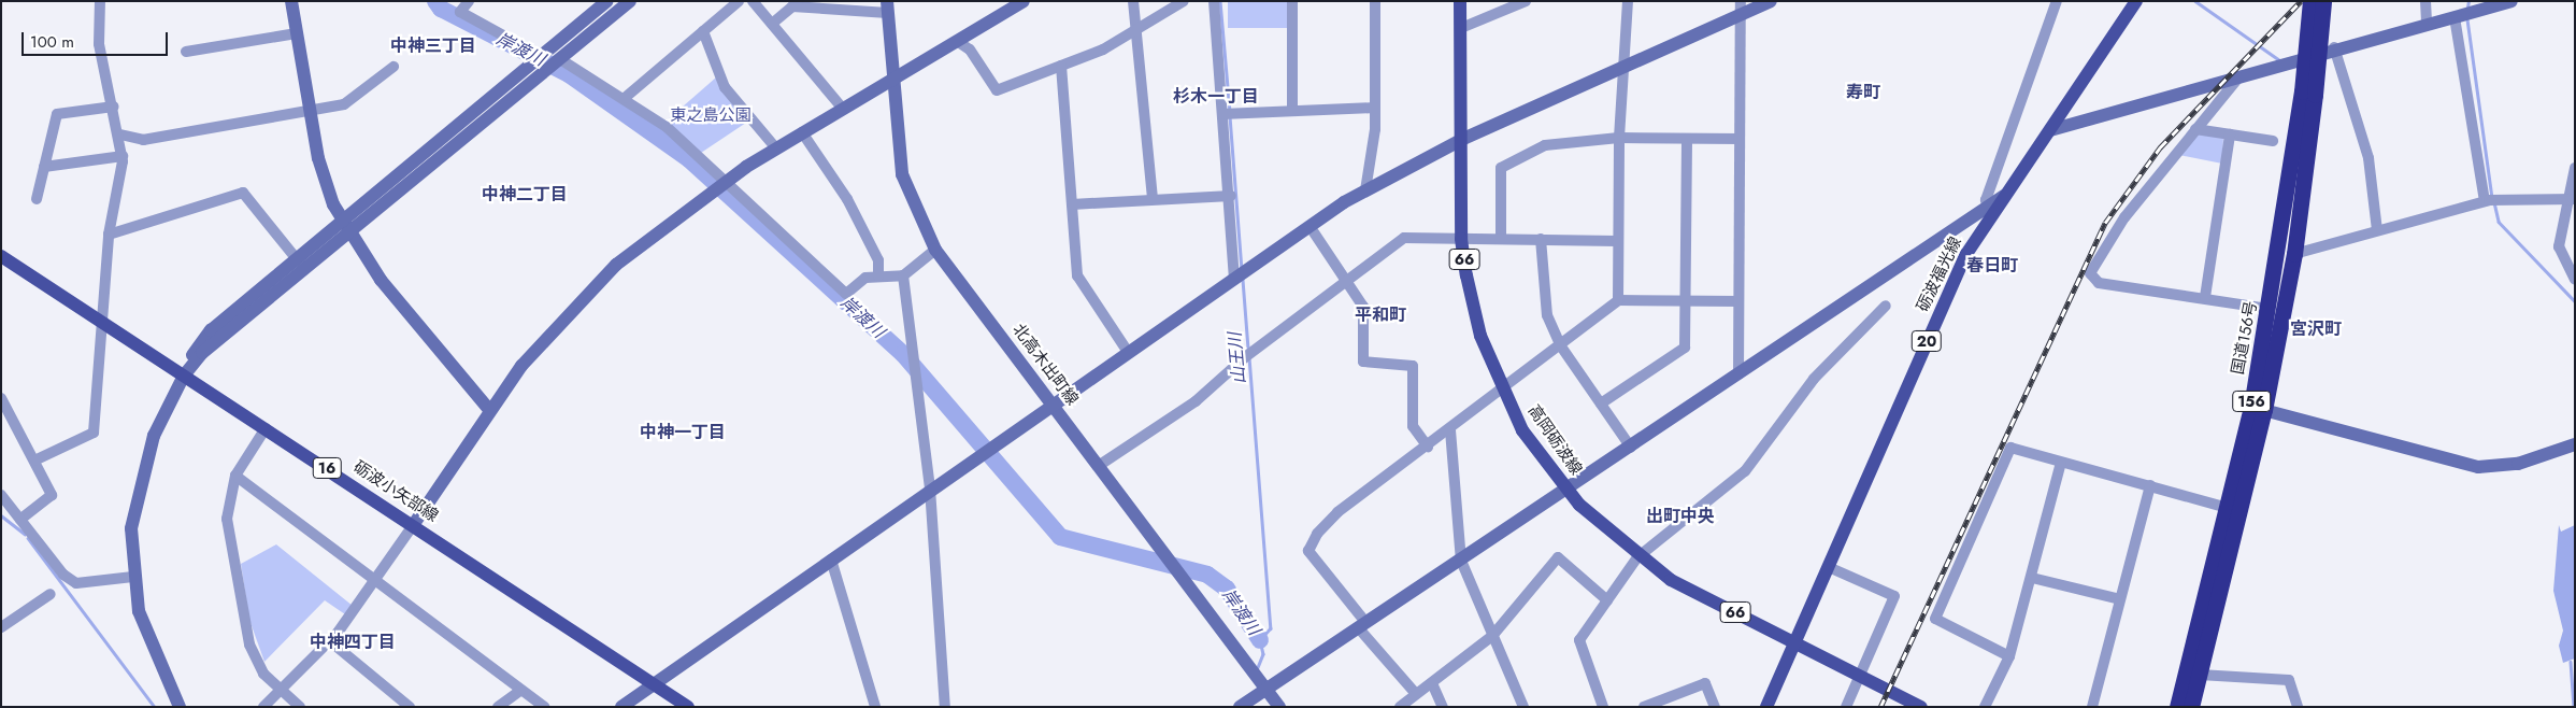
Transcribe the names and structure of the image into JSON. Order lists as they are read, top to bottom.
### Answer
{
  "streets": {
    "highway": ["国道156号", "156"],
    "main road": [
      "66",
      "砺波福光線",
      "20",
      "高岡砺波線",
      "16",
      "砺波小矢部線"
    ],
    "street": ["北高木出町線"]
  },
  "crossings": [
    ["砺波福光線", "高岡砺波線"]
  ],
  "districts": [
    "中神三丁目",
    "寿町",
    "杉木一丁目",
    "中神二丁目",
    "春日町",
    "平和町",
    "宮沢町",
    "中神一丁目",
    "出町中央",
    "中神四丁目"
  ],
  "water": ["岸渡川", "山王川"],
  "parks": ["東之島公園"],
  "scale_bar": "100 m"
}
